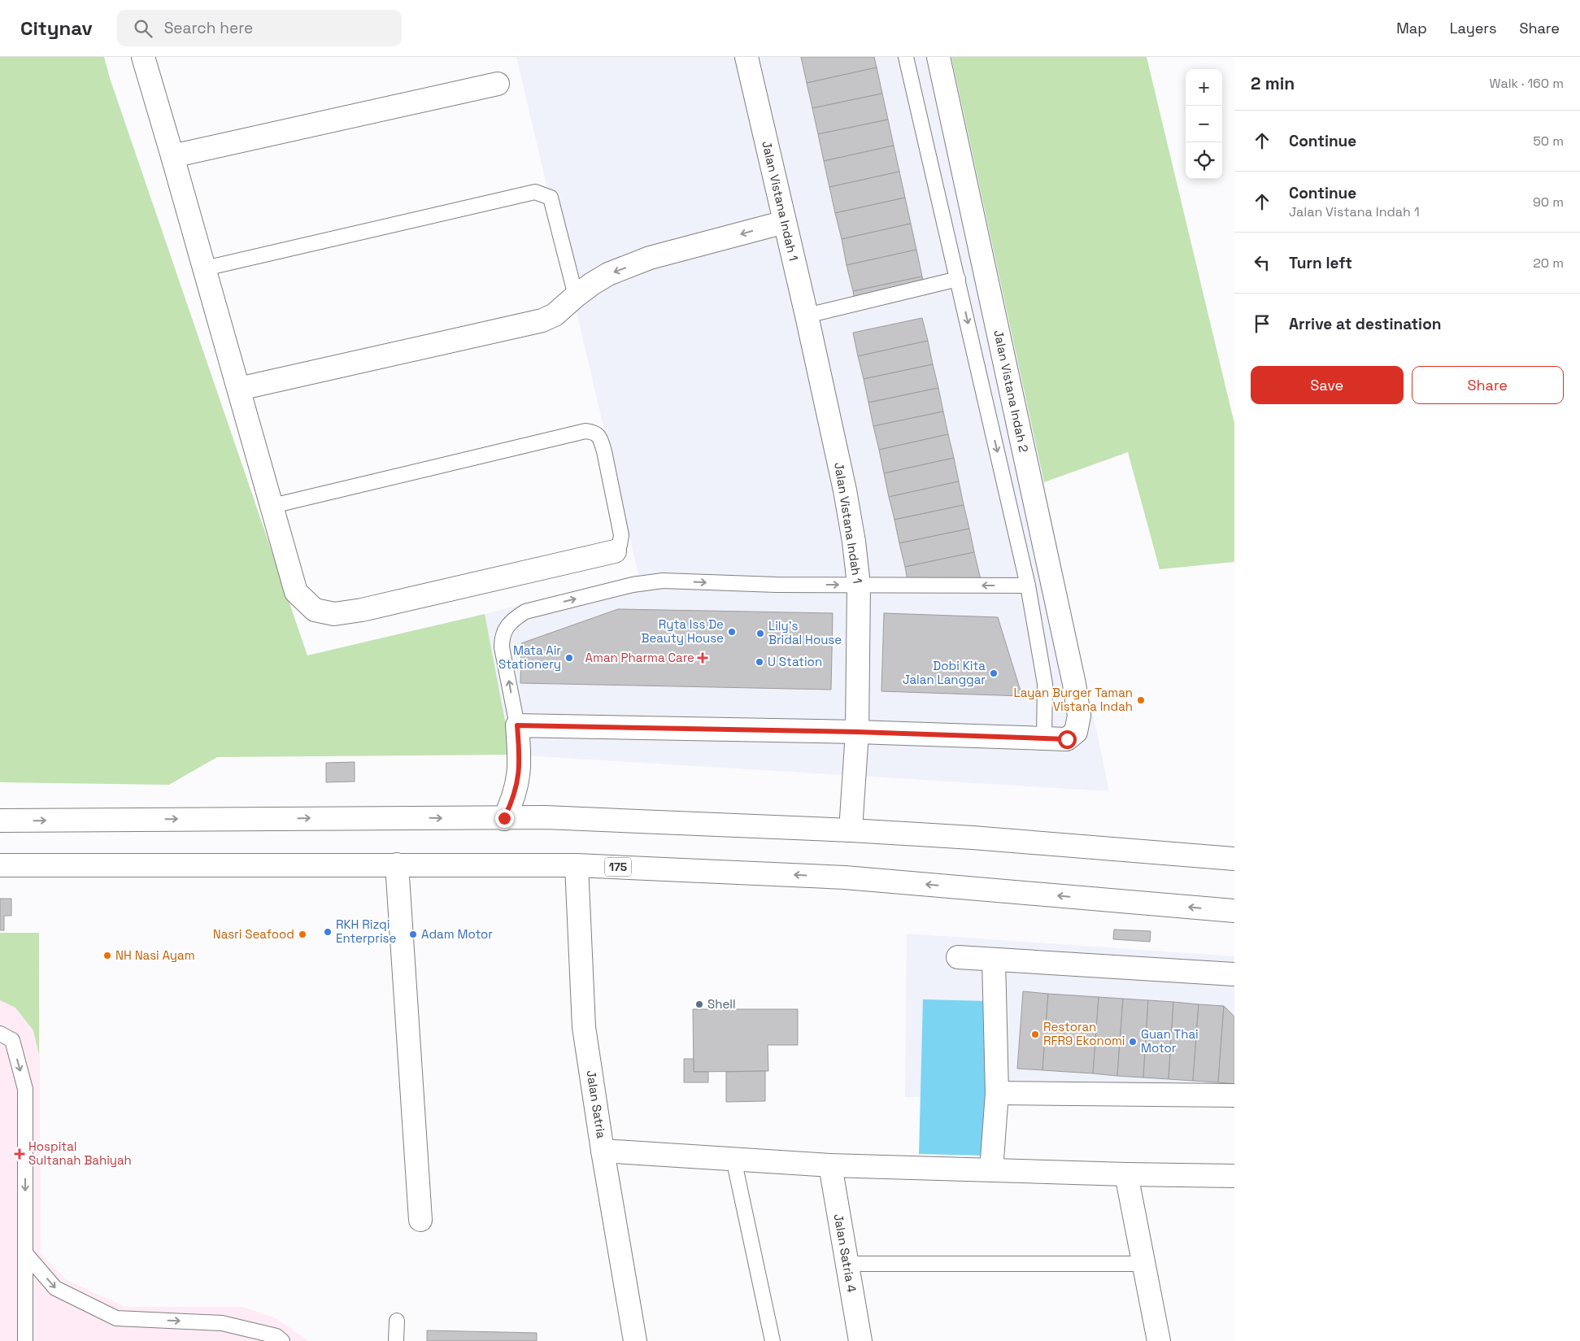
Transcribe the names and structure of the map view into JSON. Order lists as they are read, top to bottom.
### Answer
{
  "streets": {
    "main road": [
      "Jalan Vistana Indah 1",
      "Jalan Vistana Indah 2",
      "175",
      "Jalan Satria",
      "Jalan Satria 4"
    ]
  },
  "crossings": [
    ["175", "Jalan Satria"]
  ],
  "places": {
    "other": [
      "Ryta Iss De Beauty House",
      "Lily's Bridal House",
      "Mata Air Stationery",
      "U Station",
      "Dobi Kita Jalan Langgar",
      "Layan Burger Taman Vistana Indah",
      "RKH Rizqi Enterprise",
      "Nasri Seafood",
      "Adam Motor",
      "NH Nasi Ayam",
      "Shell",
      "Restoran RFR9 Ekonomi",
      "Guan Thai Motor"
    ],
    "health": ["Aman Pharma Care", "Hospital Sultanah Bahiyah"]
  },
  "page": {
    "header": "Citynav",
    "search": "Search here",
    "nav": ["Map", "Layers", "Share"],
    "heading": ["2 min", "Walk · 160 m"],
    "map_buttons": ["+", "−"],
    "list": [
      ["Continue", "50 m"],
      ["Continue", "Jalan Vistana Indah 1", "90 m"],
      ["Turn left", "20 m"],
      "Arrive at destination"
    ],
    "buttons": ["Save", "Share"]
  }
}
